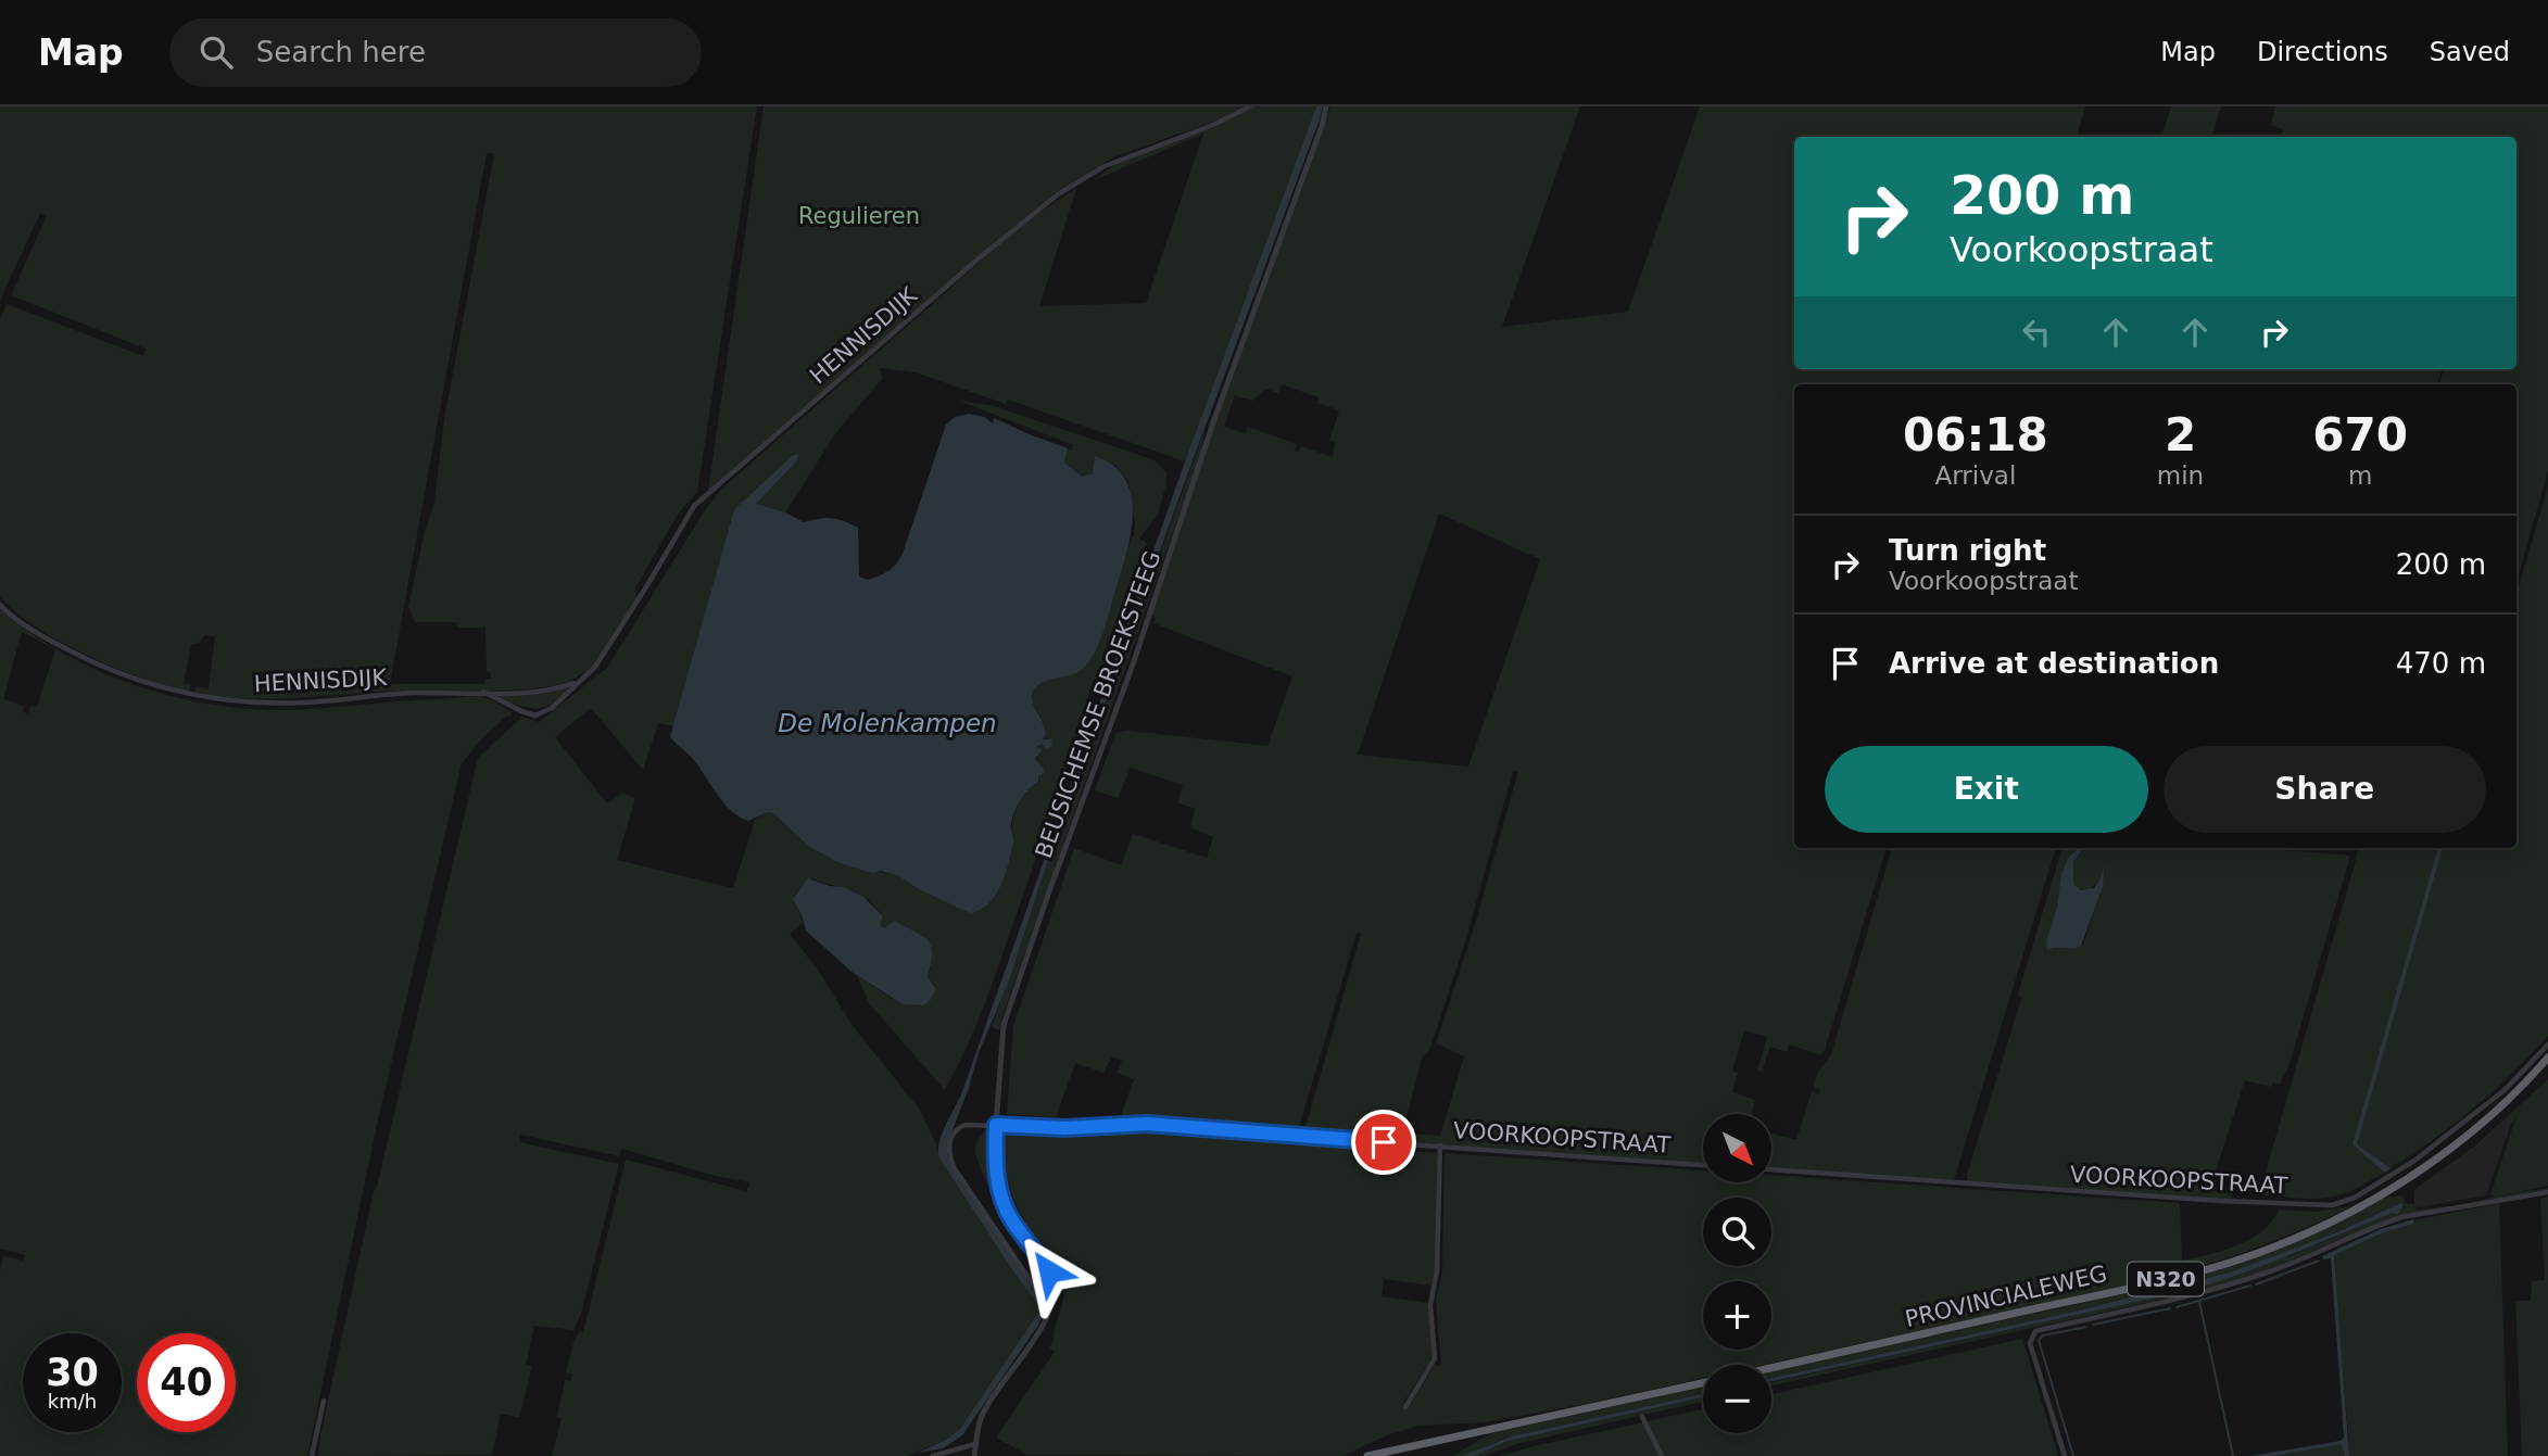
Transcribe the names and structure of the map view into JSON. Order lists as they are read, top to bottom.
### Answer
{
  "streets": {
    "highway": ["N320", "PROVINCIALEWEG"],
    "street": ["HENNISDIJK", "BEUSICHEMSE BROEKSTEEG", "VOORKOOPSTRAAT"]
  },
  "crossings": [
    ["BEUSICHEMSE BROEKSTEEG", "VOORKOOPSTRAAT"]
  ],
  "water": ["De Molenkampen"],
  "parks": ["Regulieren"],
  "north": "bottom right",
  "page": {
    "header": "Map",
    "search": "Search here",
    "nav": ["Map", "Directions", "Saved"],
    "turn": ["200 m", "Voorkoopstraat"],
    "eta": [
      "06:18",
      "Arrival",
      "2",
      "min",
      "670",
      "m"
    ],
    "list": [
      {
        "name": "Turn right",
        "note": "Voorkoopstraat",
        "value": "200 m"
      },
      {
        "name": "Arrive at destination",
        "value": "470 m"
      }
    ],
    "buttons": ["Exit", "Share"],
    "map_buttons": ["+", "−"],
    "speed": "30 km/h",
    "limit": "40"
  }
}
